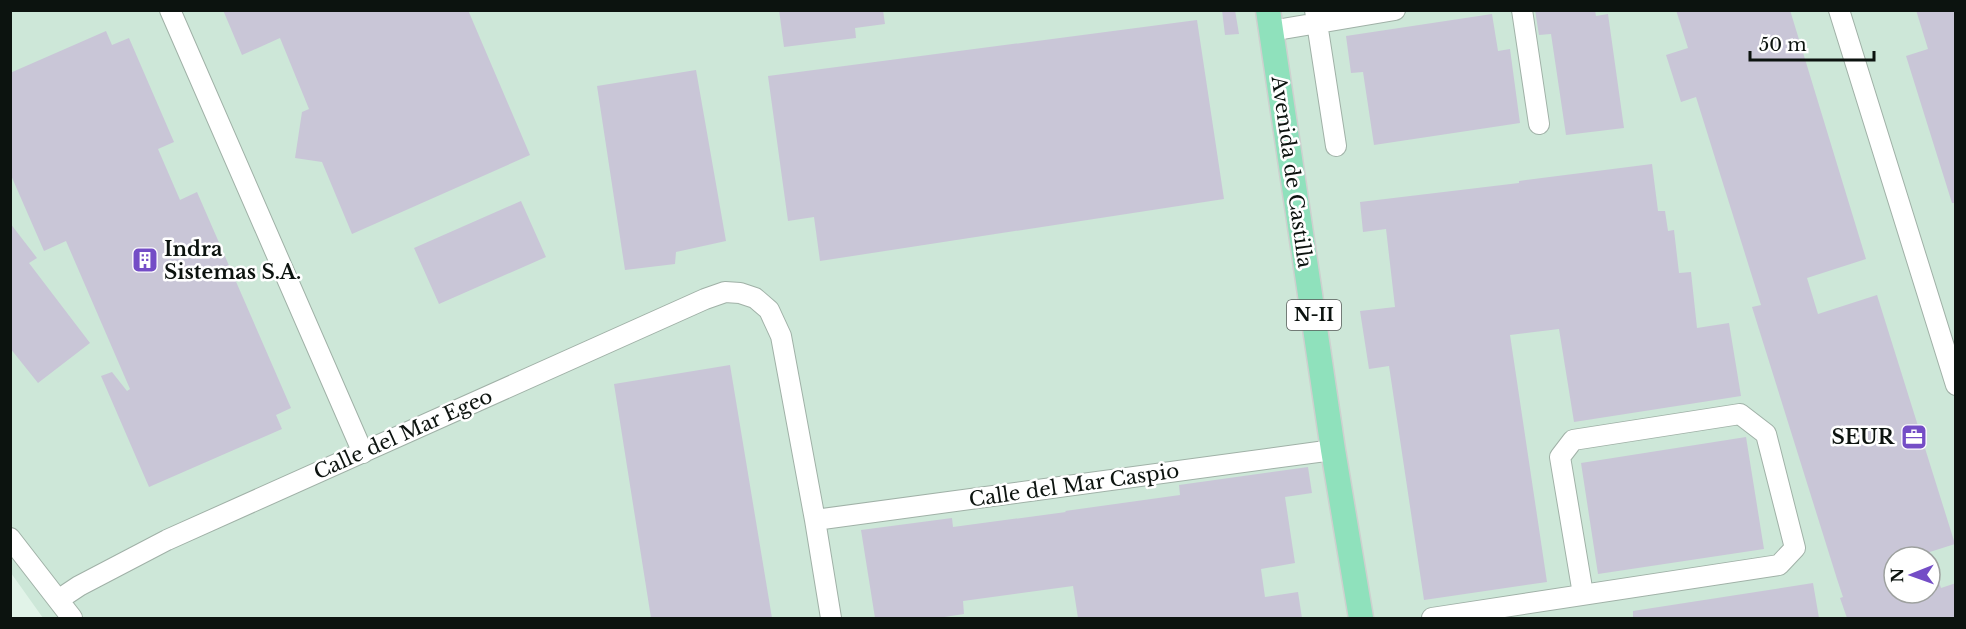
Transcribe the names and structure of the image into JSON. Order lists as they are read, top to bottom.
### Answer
{
  "streets": {
    "main road": ["Avenida de Castilla", "N-II"],
    "street": ["Calle del Mar Egeo", "Calle del Mar Caspio"]
  },
  "crossings": [
    ["Avenida de Castilla", "Calle del Mar Caspio"],
    ["Calle del Mar Egeo", "Calle del Mar Caspio"]
  ],
  "places": {
    "building": ["Indra Sistemas S.A."],
    "office": ["SEUR"]
  },
  "scale_bar": "50 m",
  "north": "left"
}
